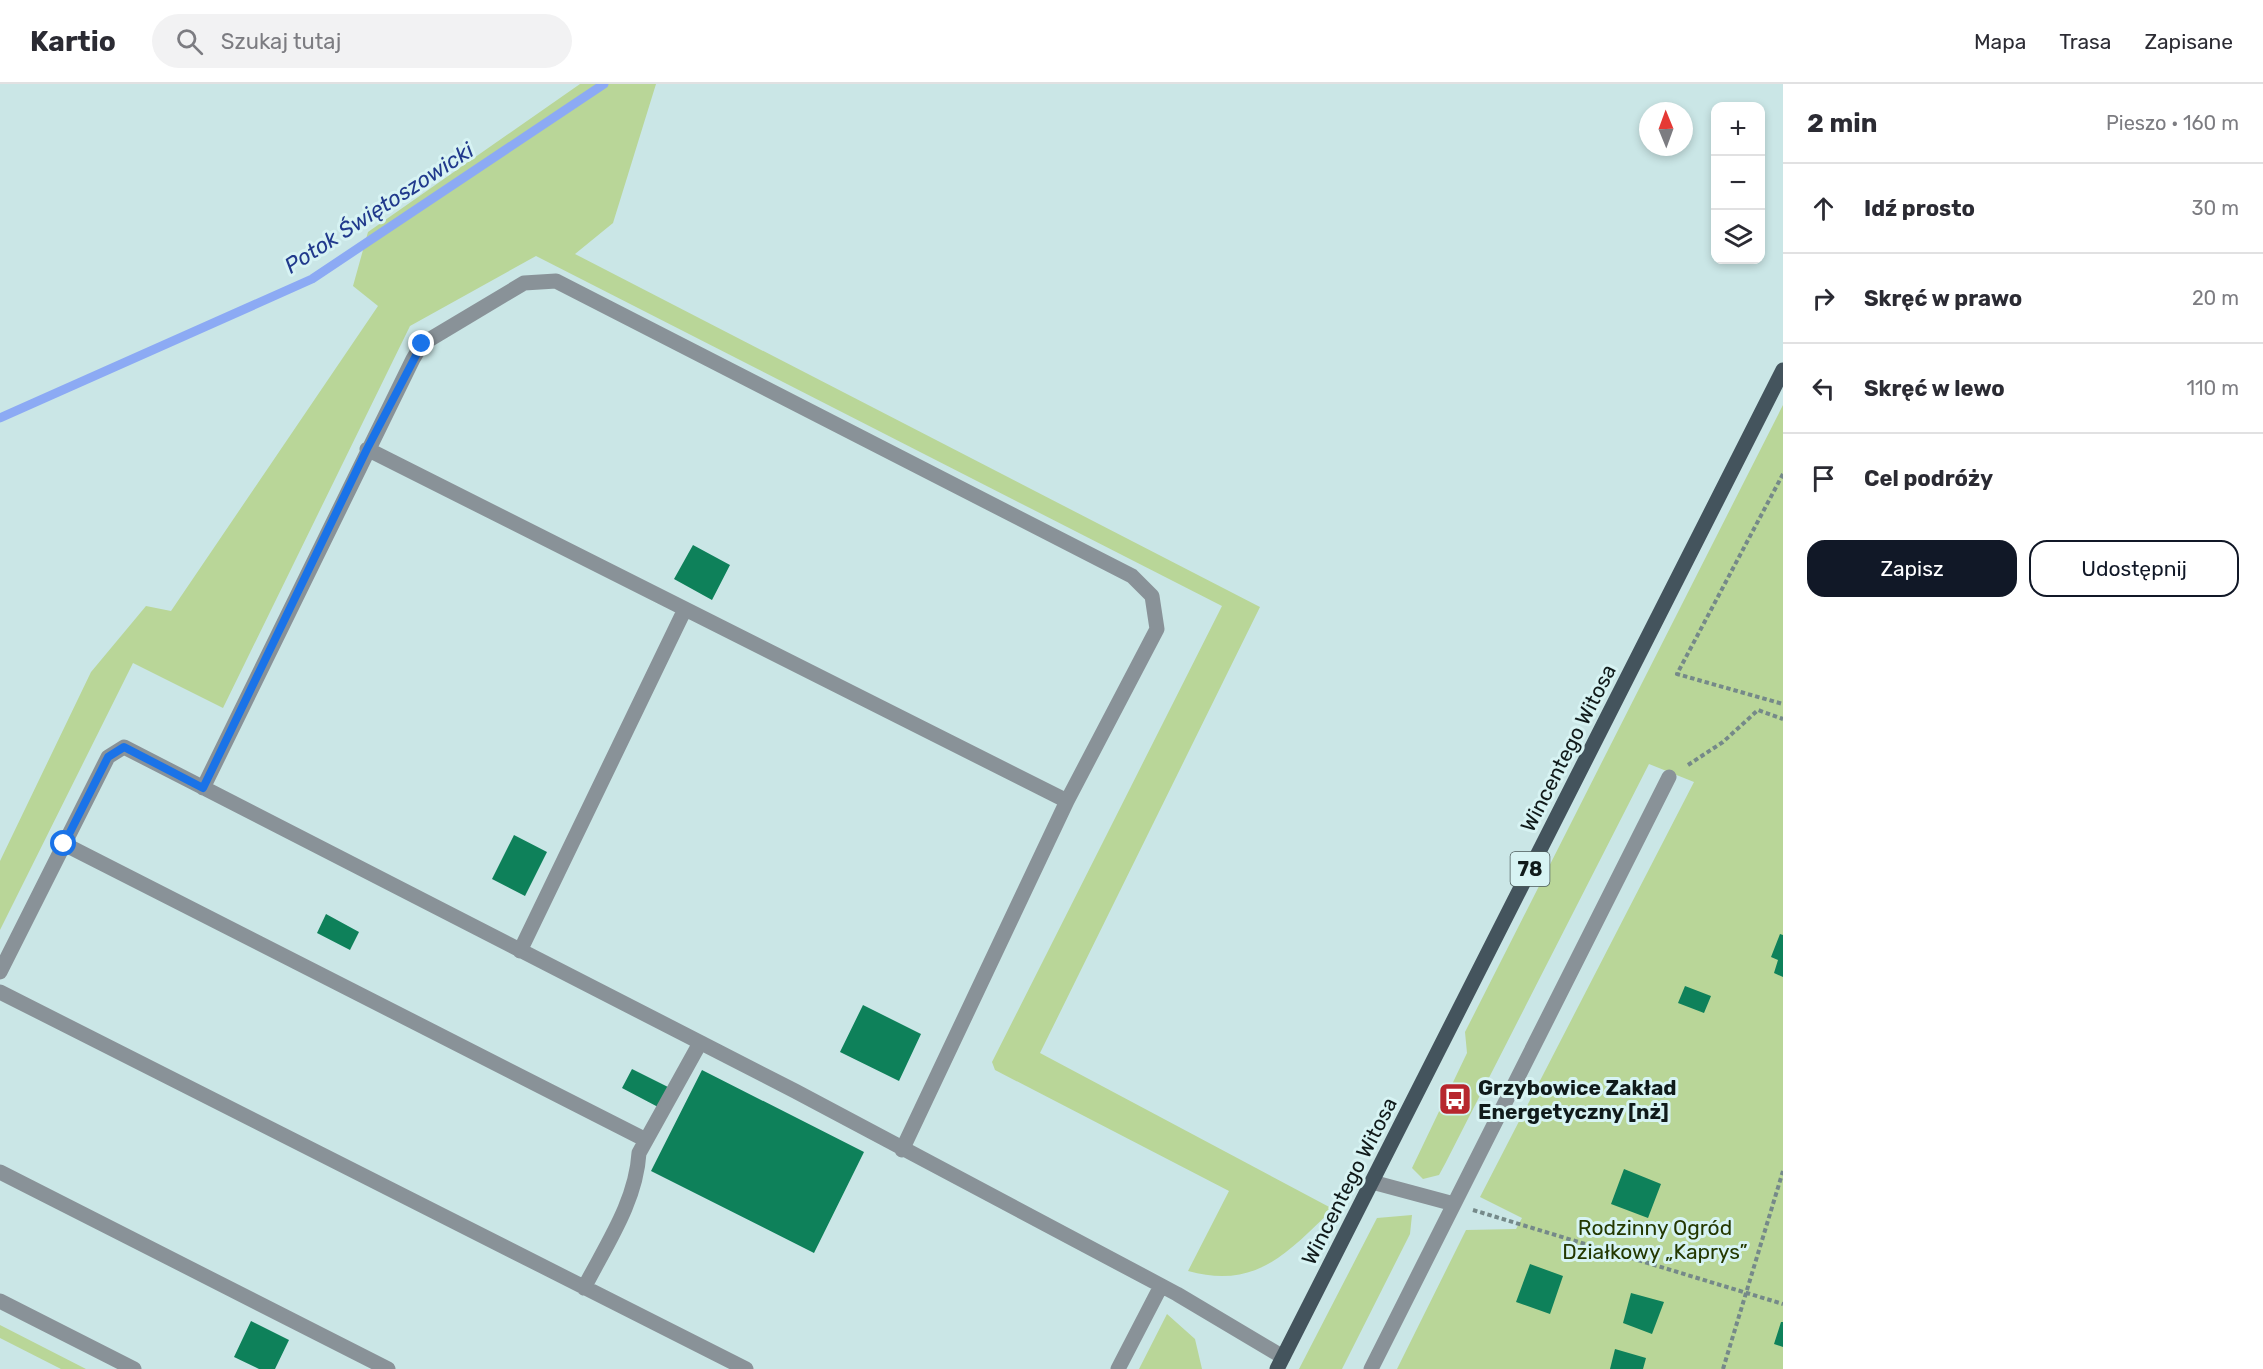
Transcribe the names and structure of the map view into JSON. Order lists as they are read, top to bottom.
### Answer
{
  "streets": {
    "main road": ["Wincentego Witosa", "78"]
  },
  "water": ["Potok Świętoszowicki"],
  "parks": ["Rodzinny Ogród Działkowy „Kaprys”"],
  "places": {
    "bus stop": ["Grzybowice Zakład Energetyczny [nż]"]
  },
  "north": "top",
  "page": {
    "header": "Kartio",
    "search": "Szukaj tutaj",
    "nav": ["Mapa", "Trasa", "Zapisane"],
    "heading": ["2 min", "Pieszo · 160 m"],
    "map_buttons": ["+", "−"],
    "list": [
      ["Idź prosto", "30 m"],
      ["Skręć w prawo", "20 m"],
      ["Skręć w lewo", "110 m"],
      "Cel podróży"
    ],
    "buttons": ["Zapisz", "Udostępnij"]
  }
}
